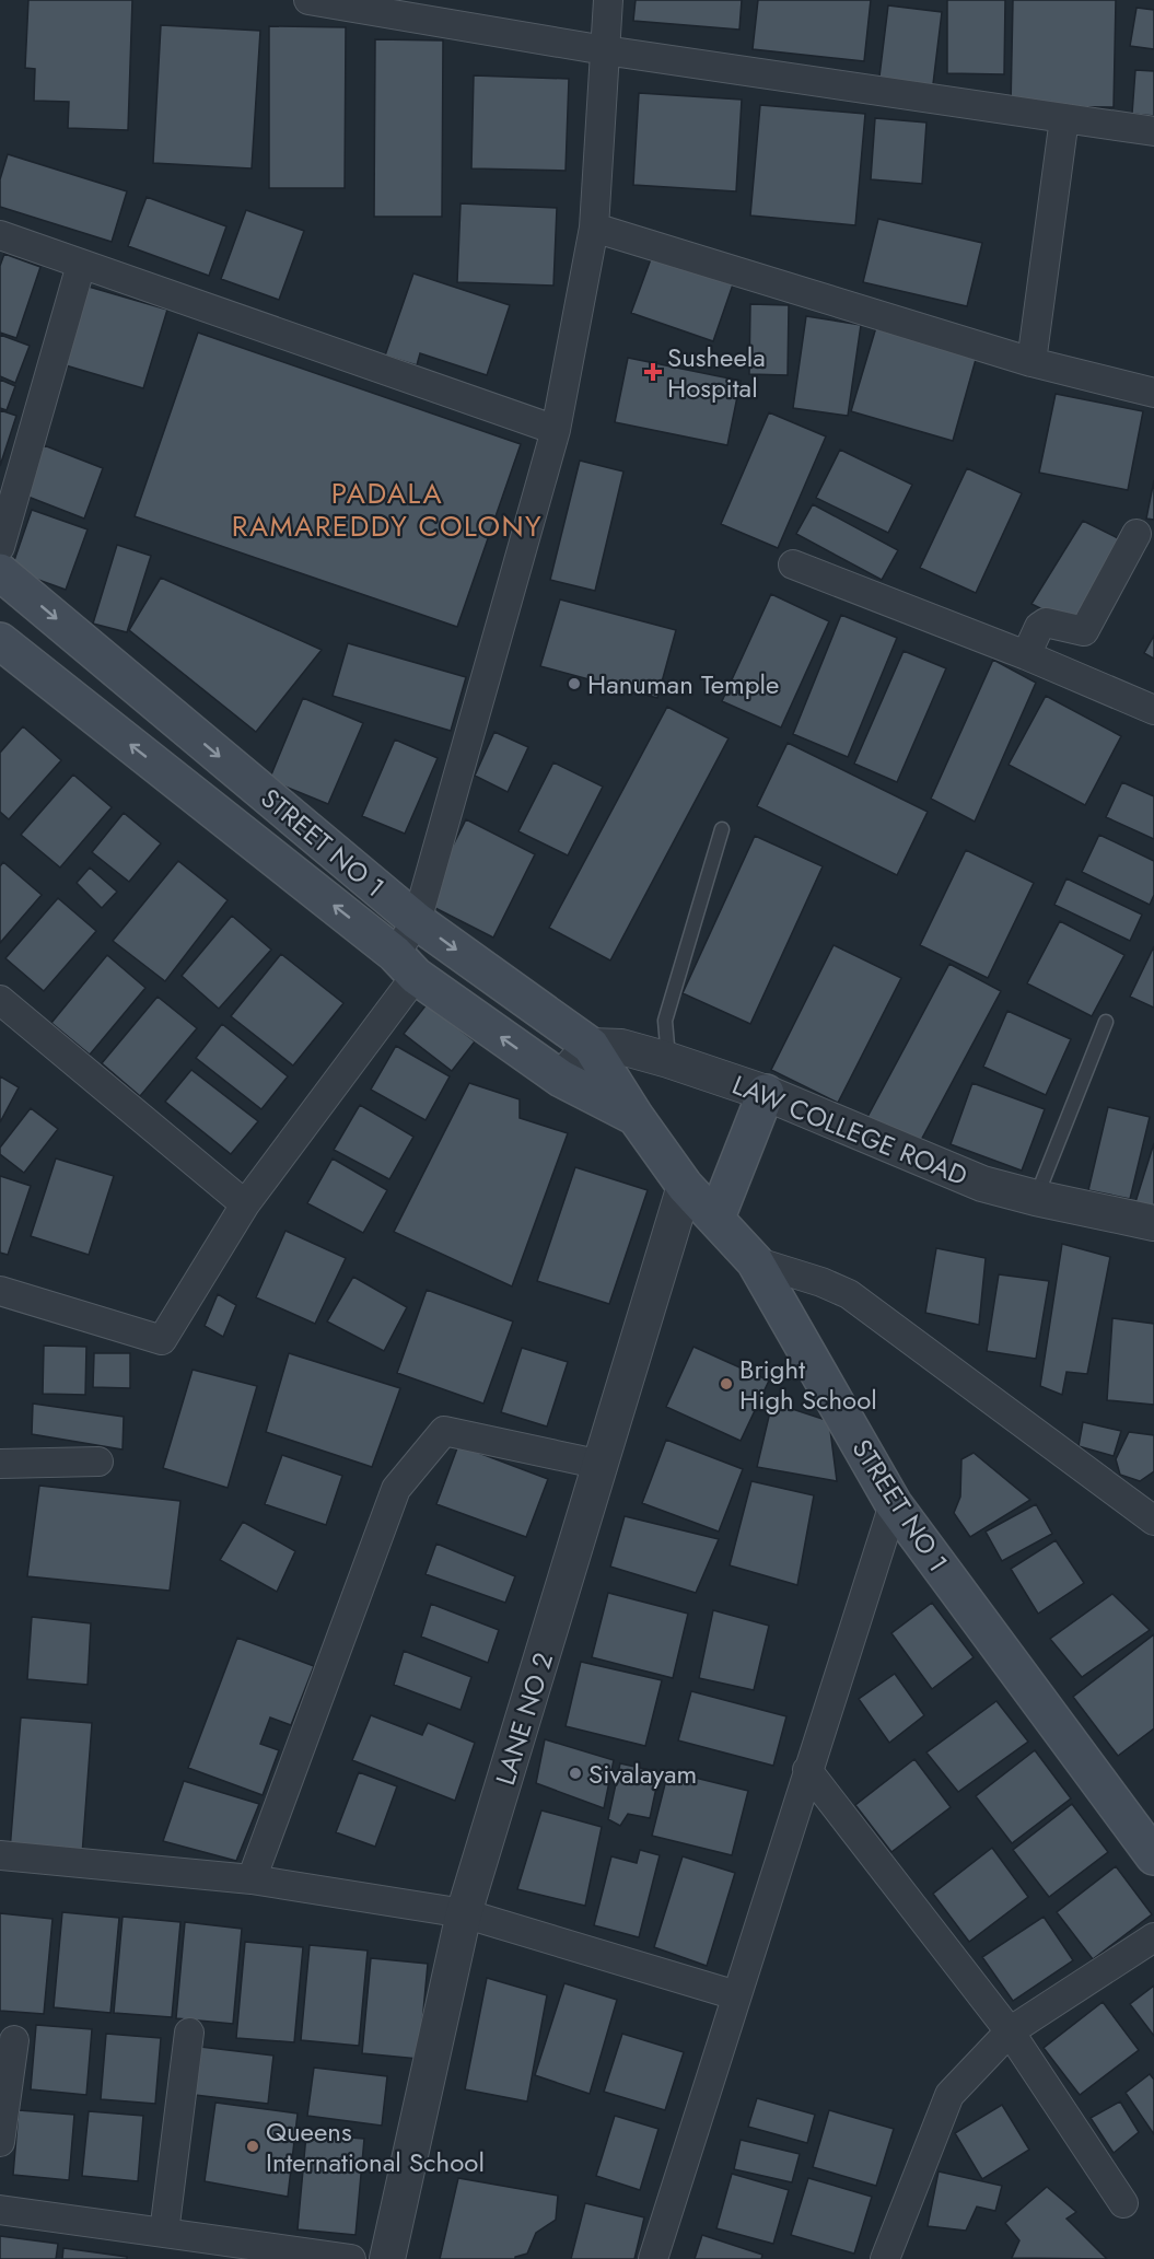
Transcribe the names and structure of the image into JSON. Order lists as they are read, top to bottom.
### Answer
{
  "streets": {
    "main road": ["STREET NO 1"],
    "street": ["LAW COLLEGE ROAD", "LANE NO 2"]
  },
  "crossings": [
    ["STREET NO 1", "LAW COLLEGE ROAD"],
    ["STREET NO 1", "LANE NO 2"]
  ],
  "districts": ["PADALA RAMAREDDY COLONY"],
  "places": {
    "health": ["Susheela Hospital"],
    "other": [
      "Hanuman Temple",
      "Bright High School",
      "Sivalayam",
      "Queens International School"
    ]
  }
}
